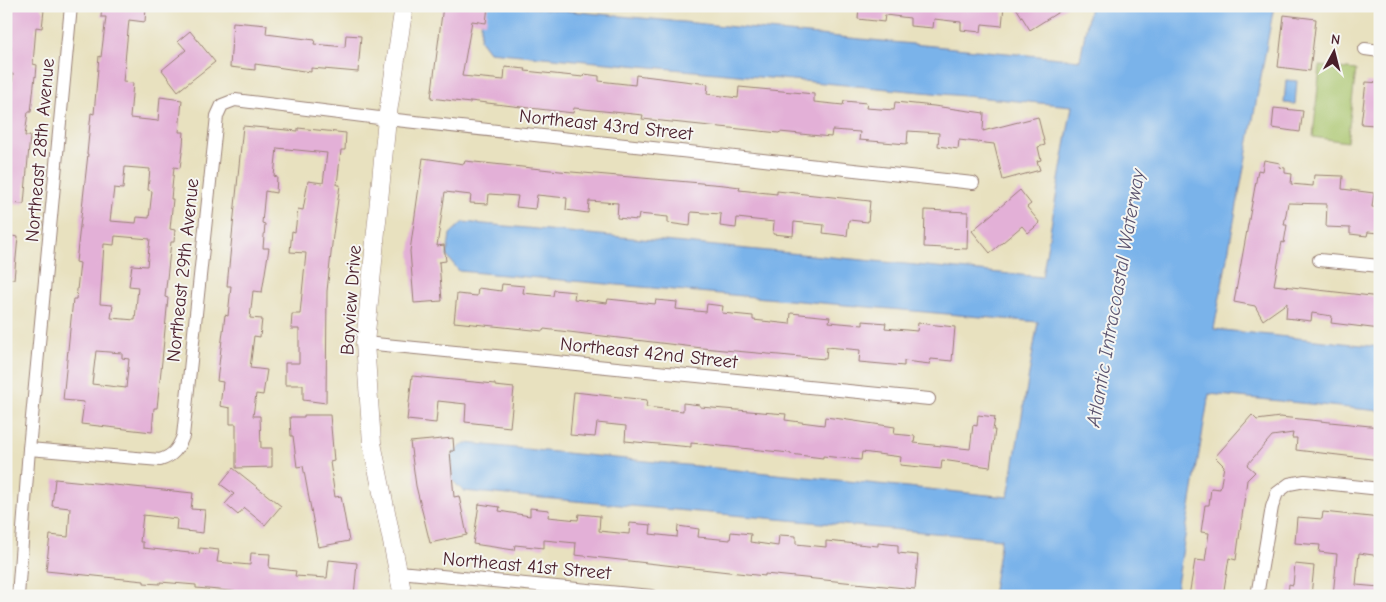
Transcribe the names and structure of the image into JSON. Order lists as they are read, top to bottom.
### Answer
{
  "streets": {
    "street": [
      "Northeast 43rd Street",
      "Northeast 28th Avenue",
      "Northeast 29th Avenue",
      "Bayview Drive",
      "Northeast 42nd Street",
      "Northeast 41st Street"
    ]
  },
  "crossings": [
    ["Northeast 43rd Street", "Northeast 29th Avenue"],
    ["Northeast 43rd Street", "Bayview Drive"],
    ["Northeast 28th Avenue", "Northeast 29th Avenue"],
    ["Bayview Drive", "Northeast 42nd Street"],
    ["Bayview Drive", "Northeast 41st Street"]
  ],
  "water": ["Atlantic Intracoastal Waterway"],
  "north": "top"
}
